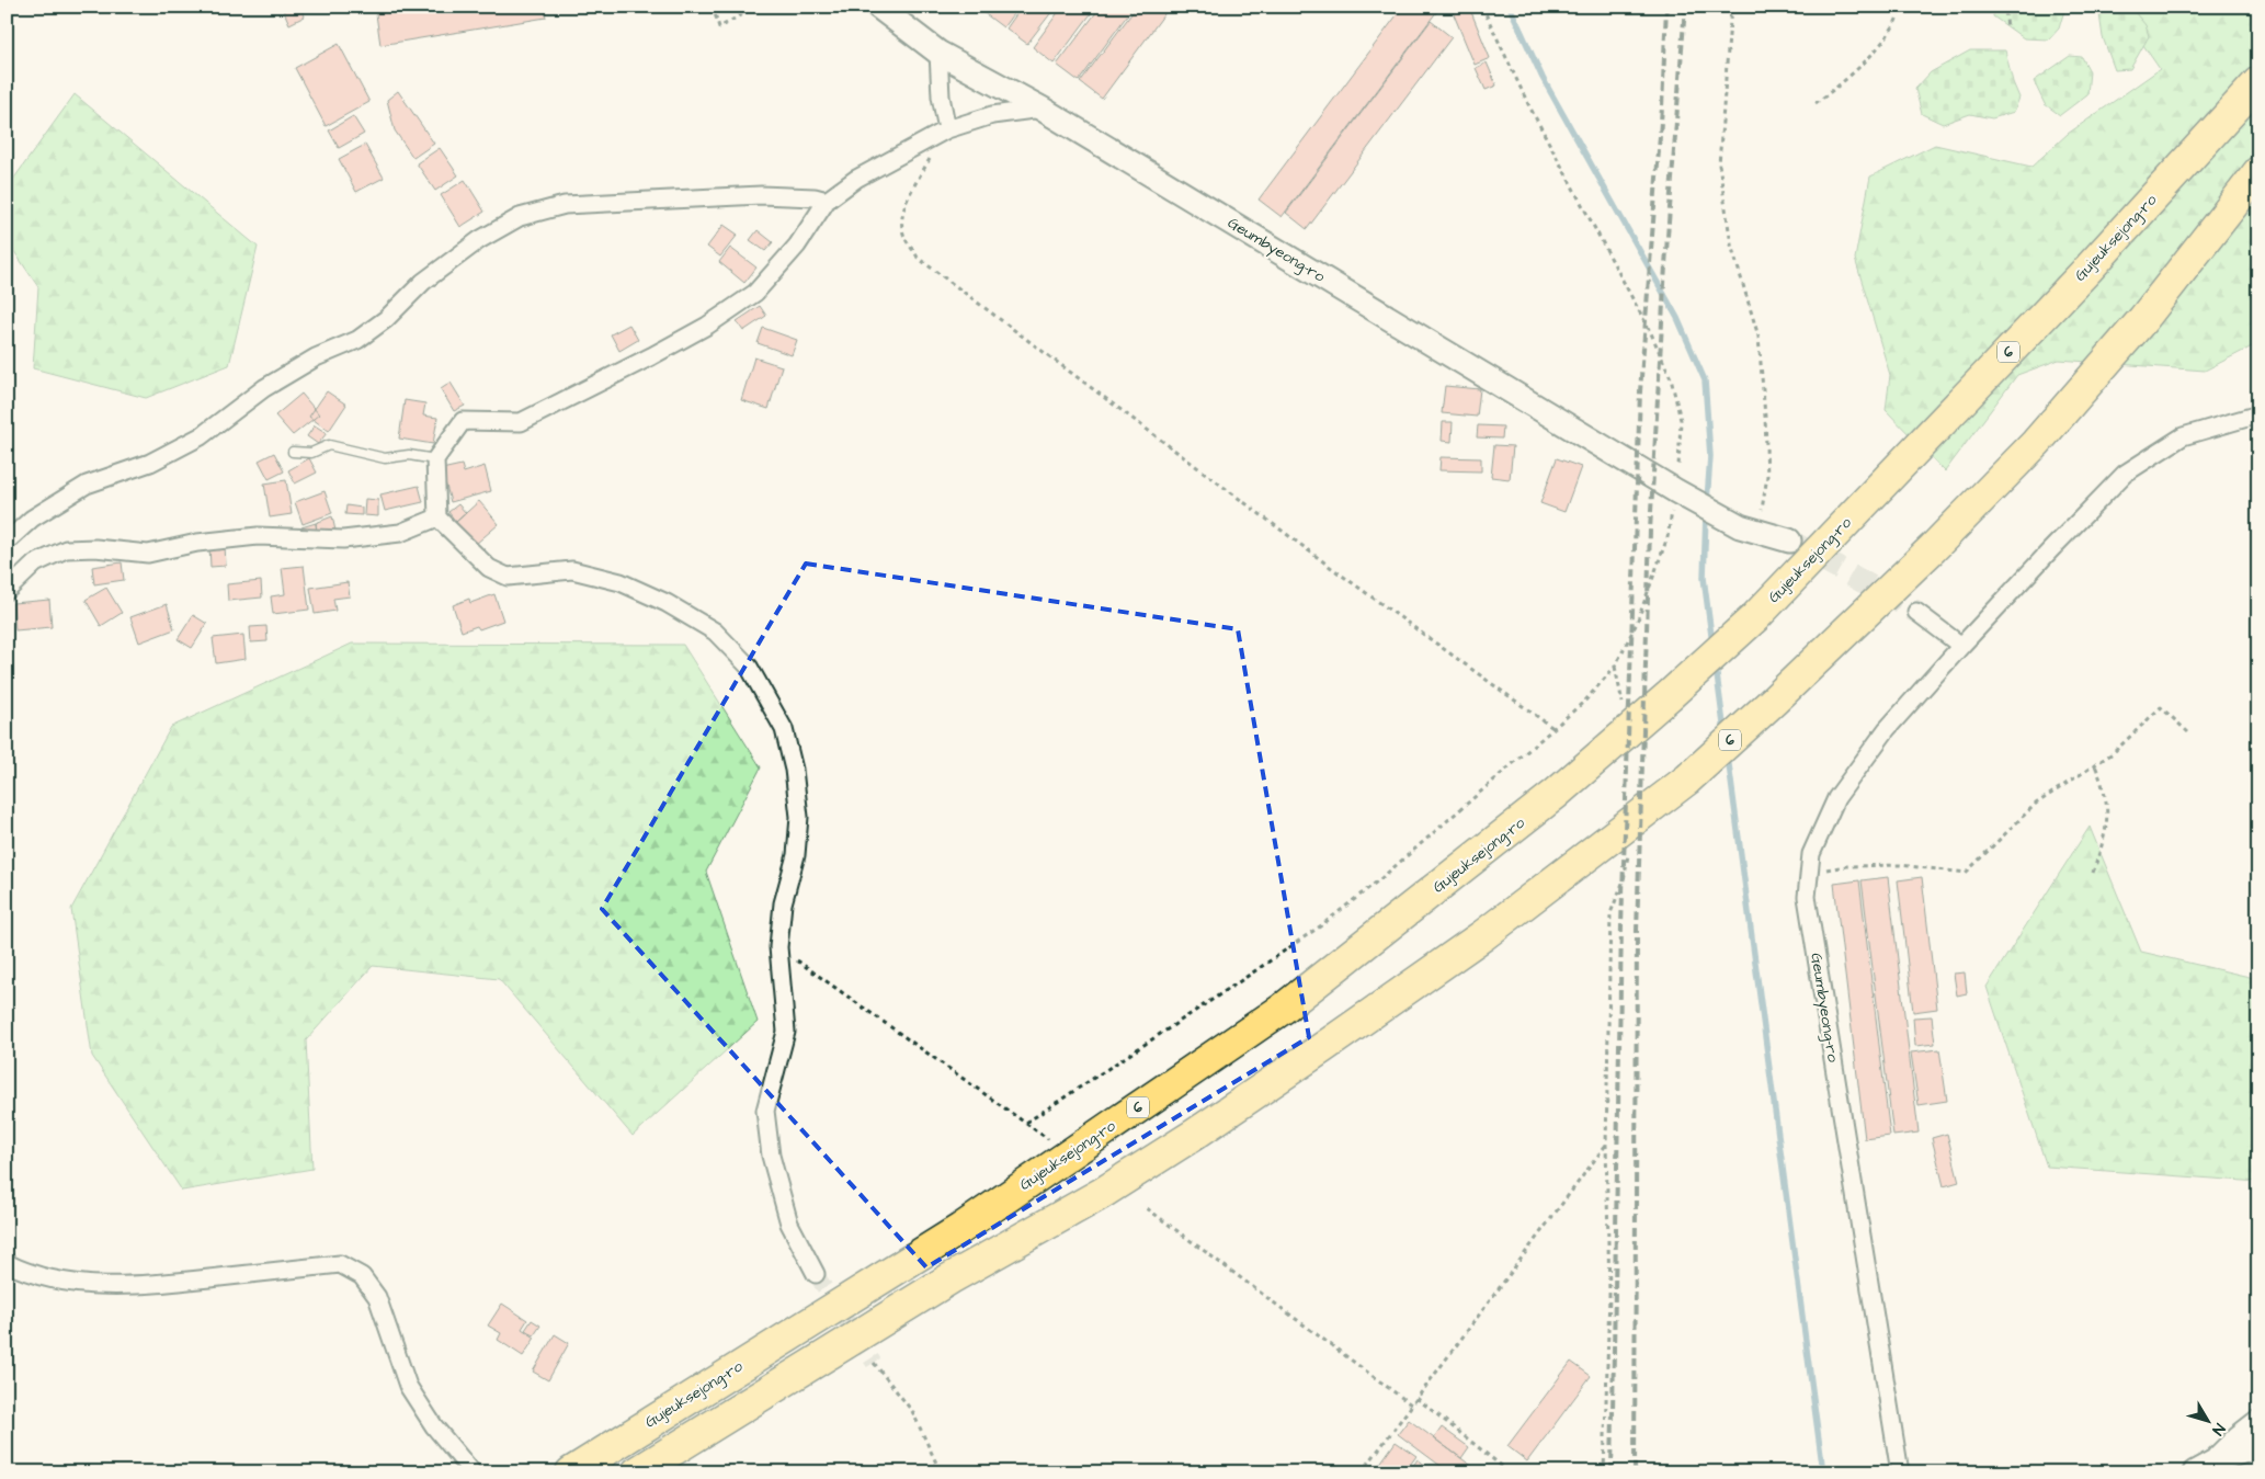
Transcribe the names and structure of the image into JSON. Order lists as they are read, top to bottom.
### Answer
{
  "streets": {
    "highway": ["Gujeuksejong-ro", "6"],
    "street": ["Geumbyeong-ro"]
  },
  "north": "bottom right"
}
